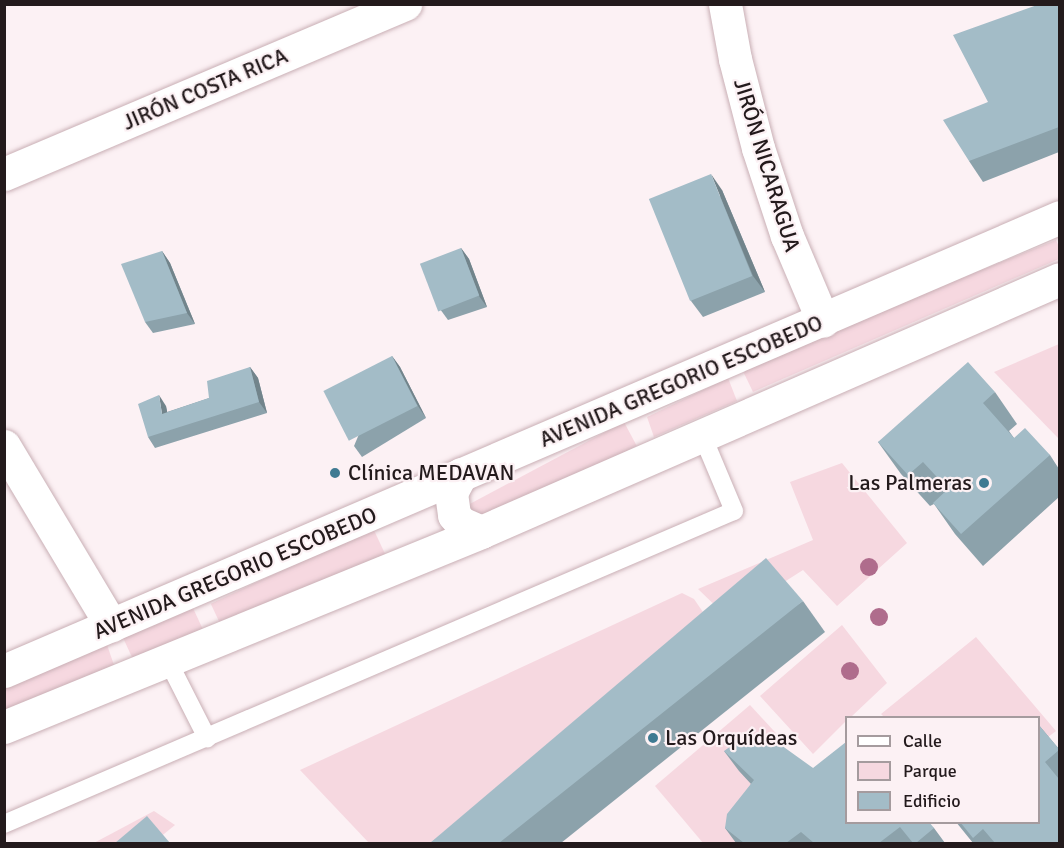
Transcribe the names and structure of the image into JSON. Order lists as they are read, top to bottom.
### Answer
{
  "streets": {
    "street": ["JIRÓN COSTA RICA", "JIRÓN NICARAGUA", "AVENIDA GREGORIO ESCOBEDO"]
  },
  "crossings": [
    ["JIRÓN NICARAGUA", "AVENIDA GREGORIO ESCOBEDO"]
  ],
  "places": ["Clínica MEDAVAN", "Las Palmeras", "Las Orquídeas"],
  "legend": ["Calle", "Parque", "Edificio"]
}
